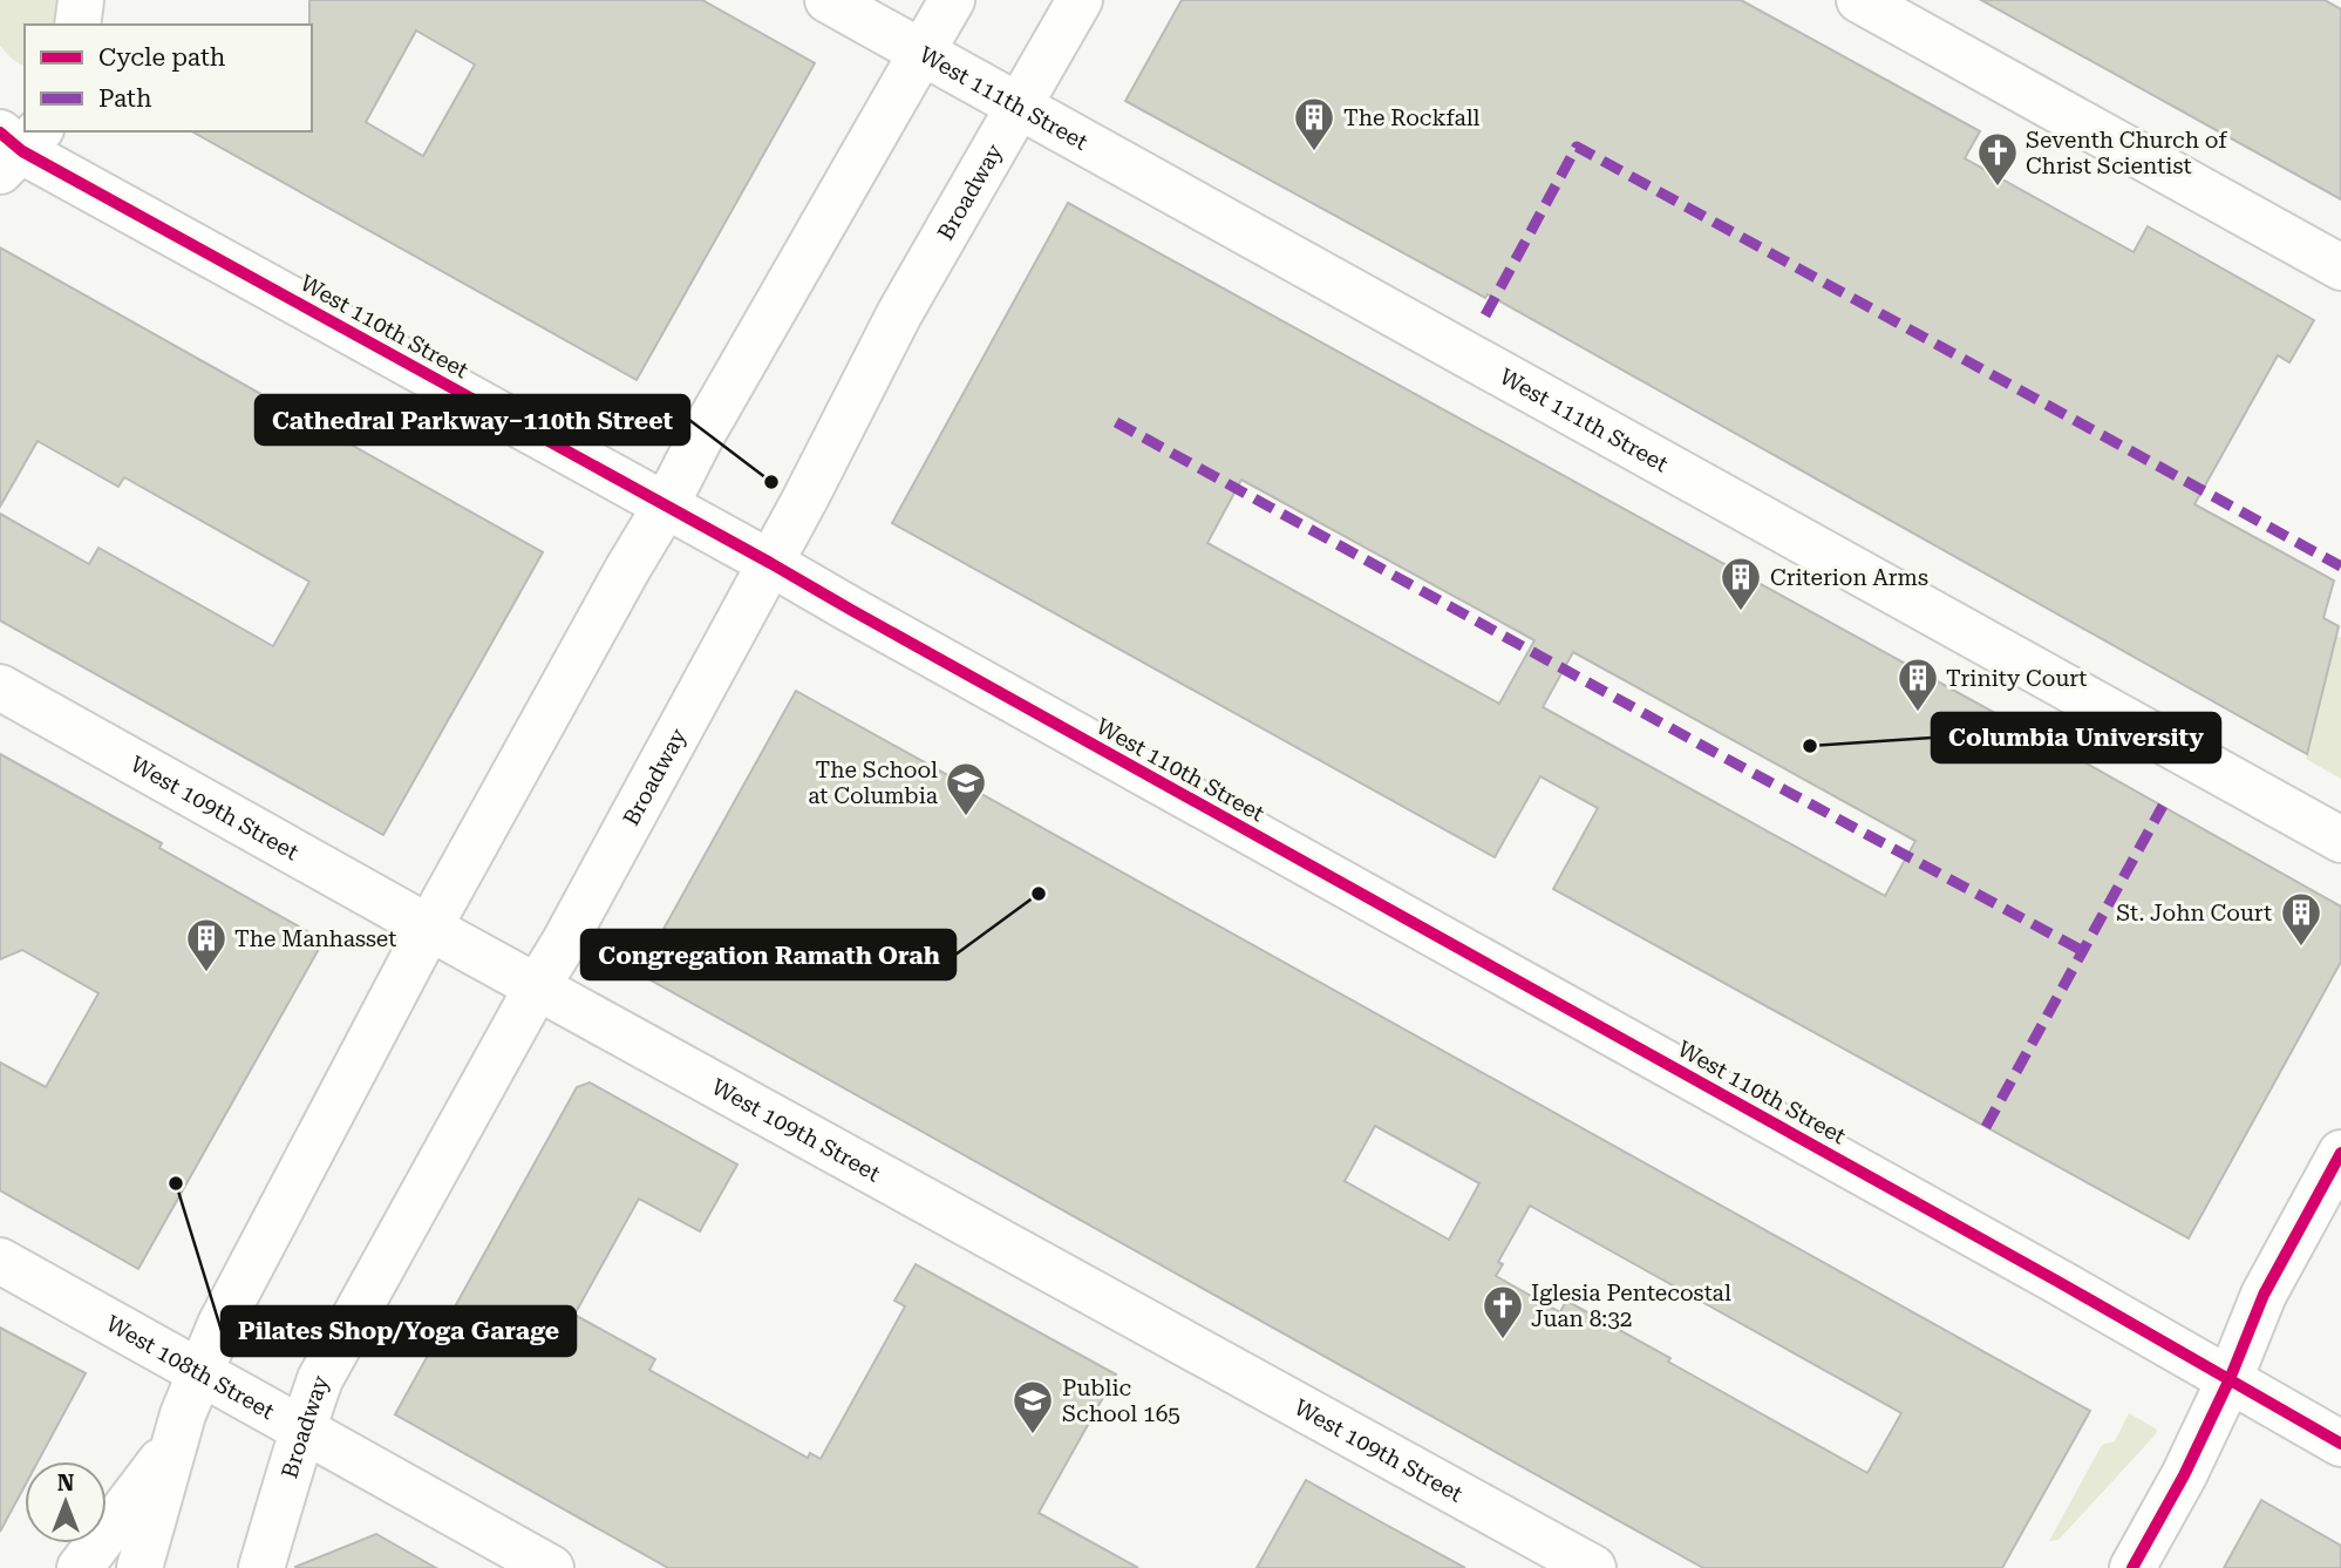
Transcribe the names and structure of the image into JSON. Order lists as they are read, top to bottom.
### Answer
{
  "streets": {
    "main road": [
      "West 111th Street",
      "Broadway",
      "West 110th Street",
      "West 109th Street",
      "West 108th Street"
    ]
  },
  "crossings": [
    ["West 111th Street", "Broadway"],
    ["Broadway", "West 110th Street"],
    ["Broadway", "West 109th Street"],
    ["Broadway", "West 108th Street"]
  ],
  "places": {
    "building": [
      "The Rockfall",
      "Criterion Arms",
      "Trinity Court",
      "St. John Court",
      "The Manhasset"
    ],
    "church": ["Seventh Church of Christ Scientist", "Iglesia Pentecostal Juan 8:32"],
    "other": [
      "Cathedral Parkway–110th Street",
      "Columbia University",
      "Congregation Ramath Orah",
      "Pilates Shop/Yoga Garage"
    ],
    "school or university": ["The School at Columbia", "Public School 165"]
  },
  "legend": ["Cycle path", "Path"],
  "north": "top"
}
